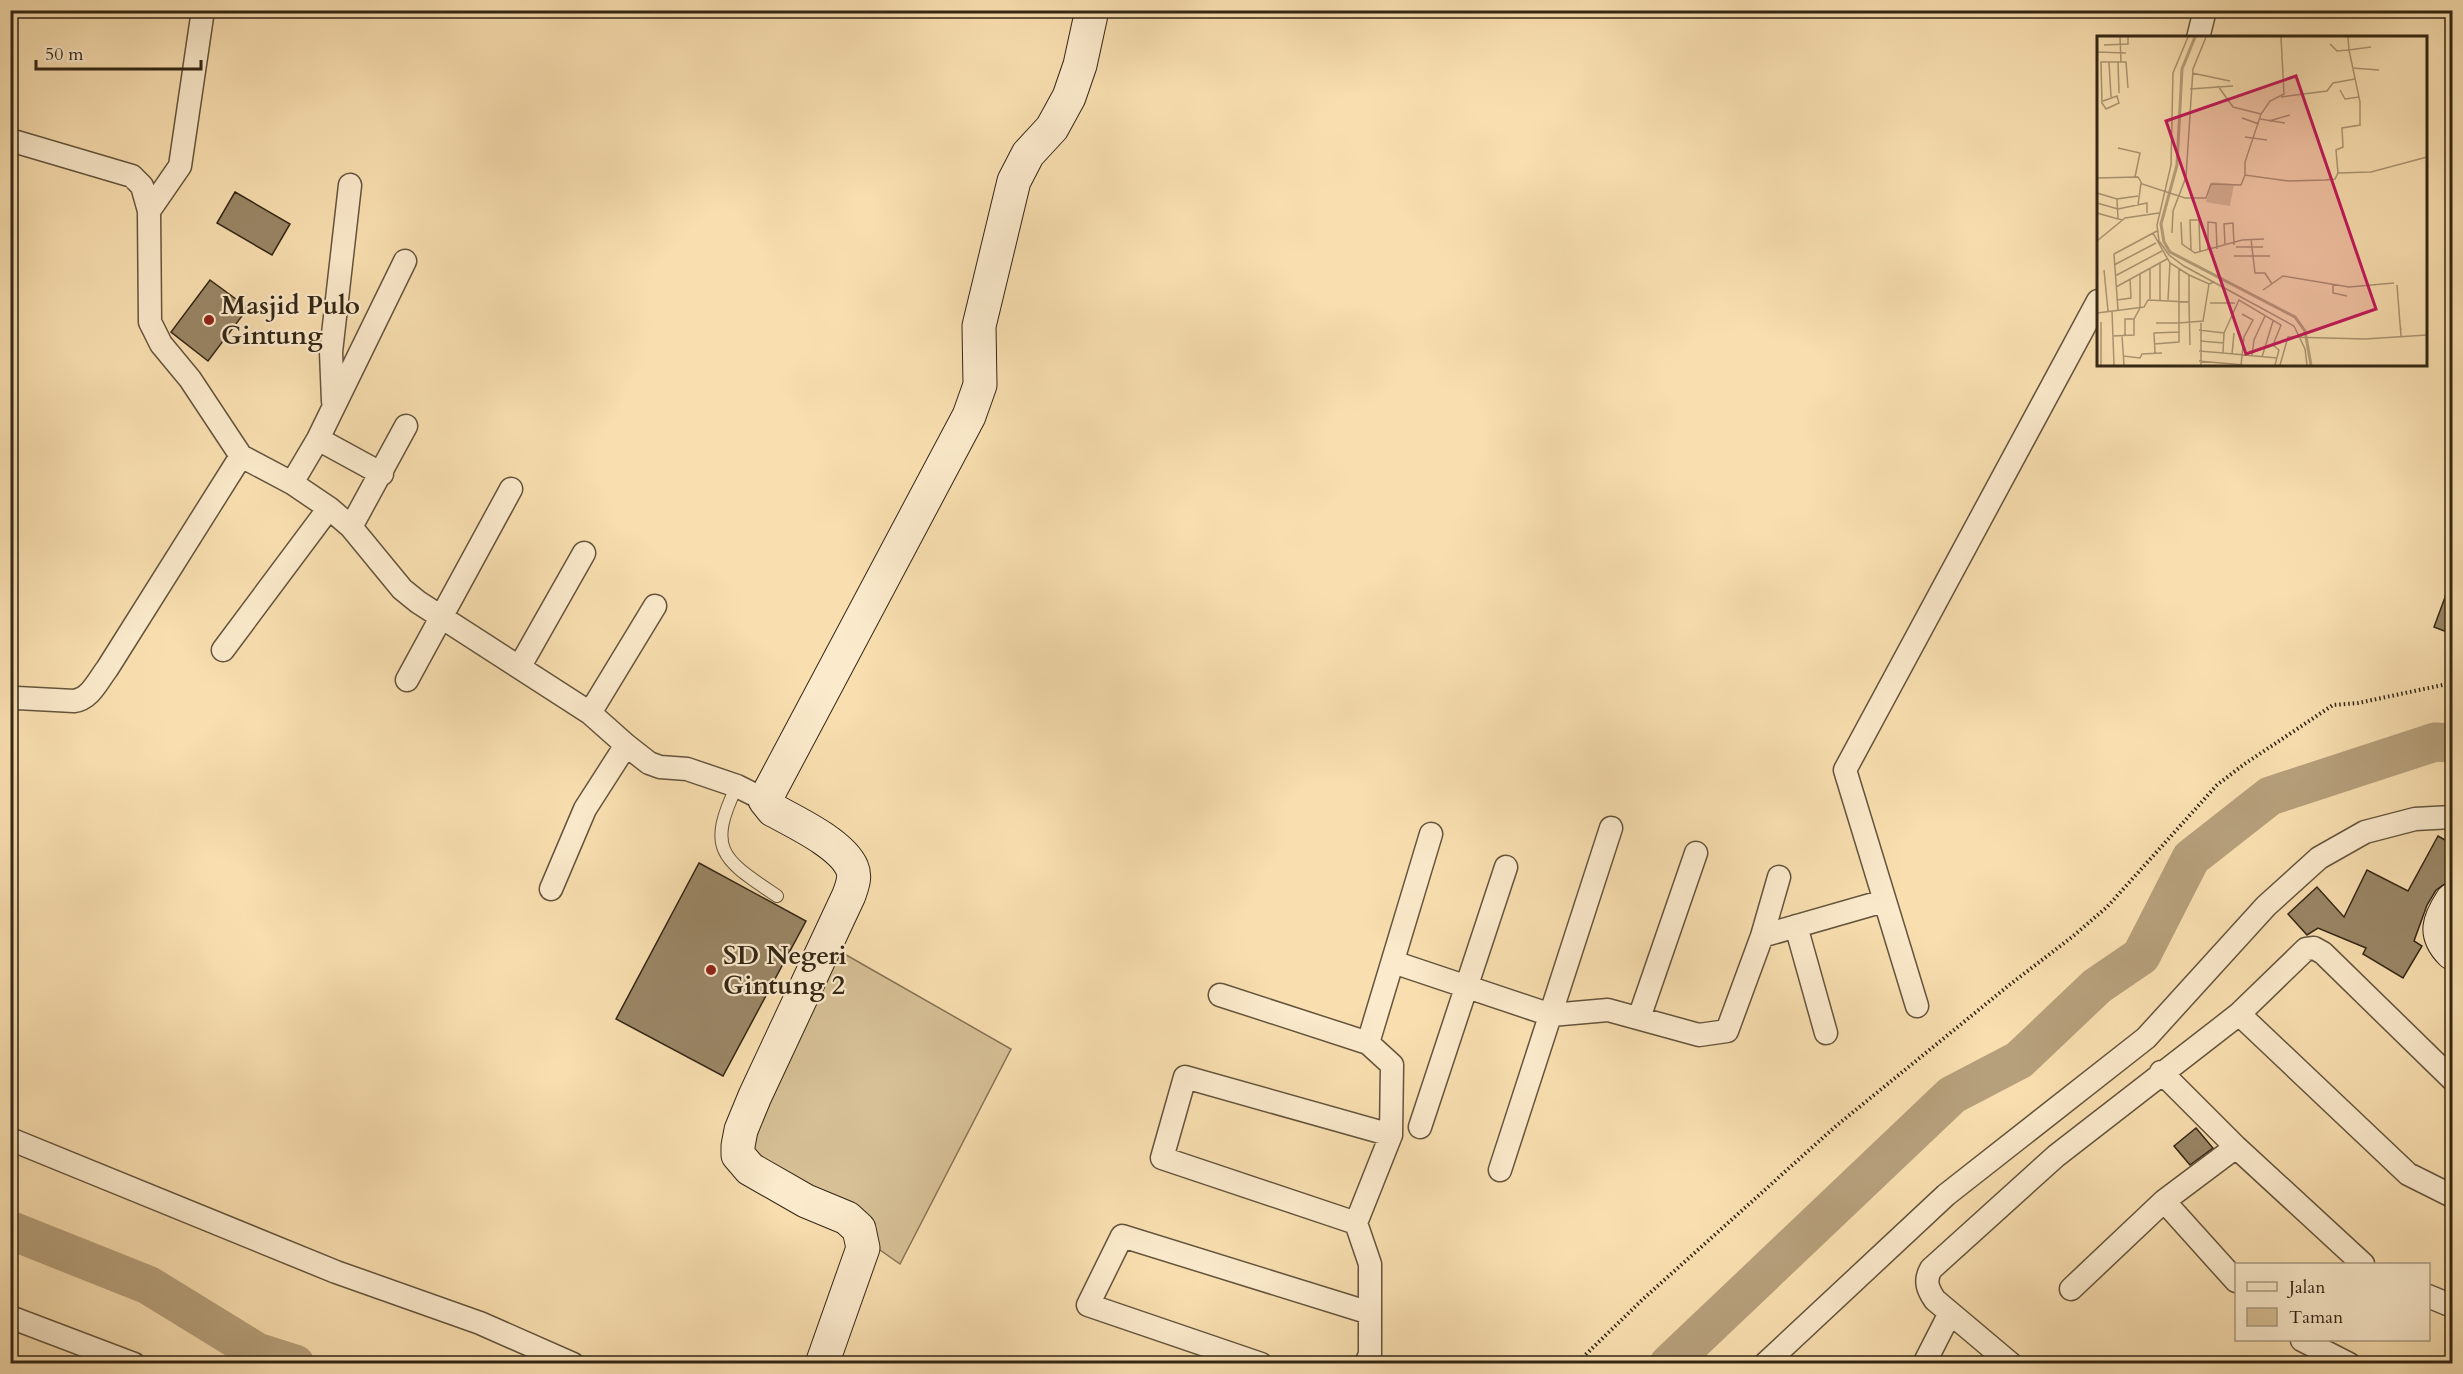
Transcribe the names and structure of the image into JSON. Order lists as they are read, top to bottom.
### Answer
{
  "places": ["Masjid Pulo Gintung", "SD Negeri Gintung 2"],
  "legend": ["Jalan", "Taman"],
  "scale_bar": "50 m"
}
